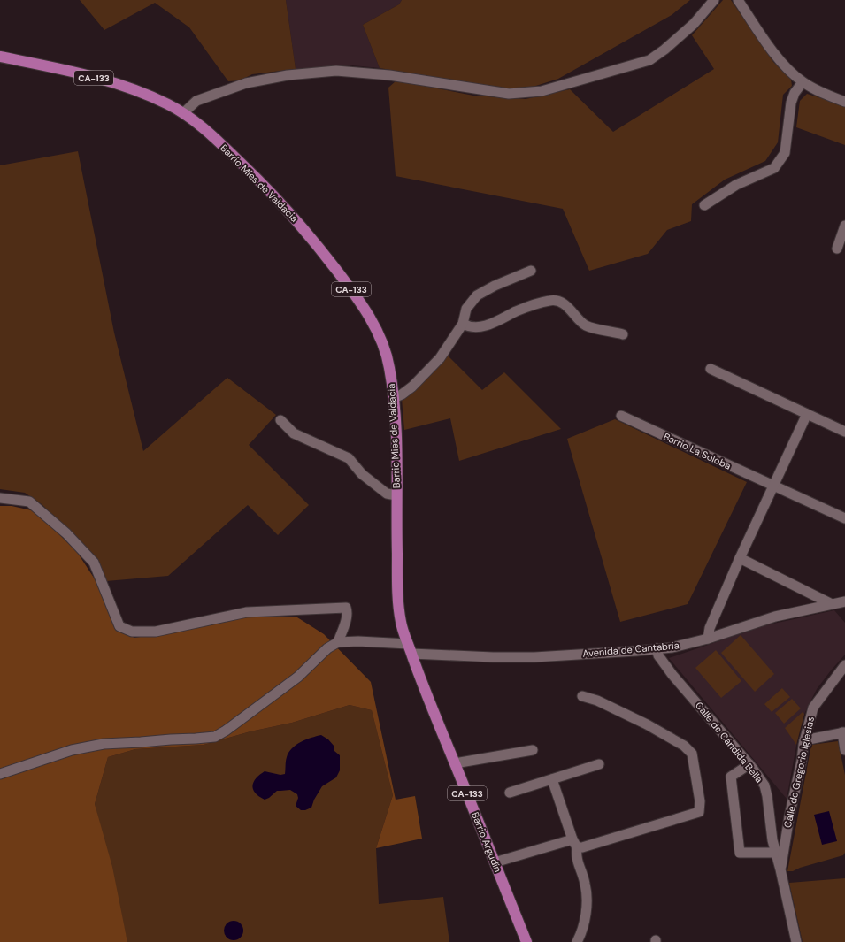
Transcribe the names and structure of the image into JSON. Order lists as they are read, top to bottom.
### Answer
{
  "streets": {
    "main road": ["CA-133", "Barrio Mies de Valdacia", "Barrio Argudín"],
    "street": [
      "Barrio La Soloba",
      "Avenida de Cantabria",
      "Calle de Cándida Bella",
      "Calle de Gregorio Iglesias"
    ]
  },
  "crossings": [
    ["CA-133", "Barrio Mies de Valdacia"],
    ["Barrio Mies de Valdacia", "Avenida de Cantabria"],
    ["Barrio Mies de Valdacia", "Barrio Argudín"],
    ["Avenida de Cantabria", "Calle de Cándida Bella"],
    ["Avenida de Cantabria", "Barrio Argudín"],
    ["Calle de Cándida Bella", "Calle de Gregorio Iglesias"]
  ]
}
